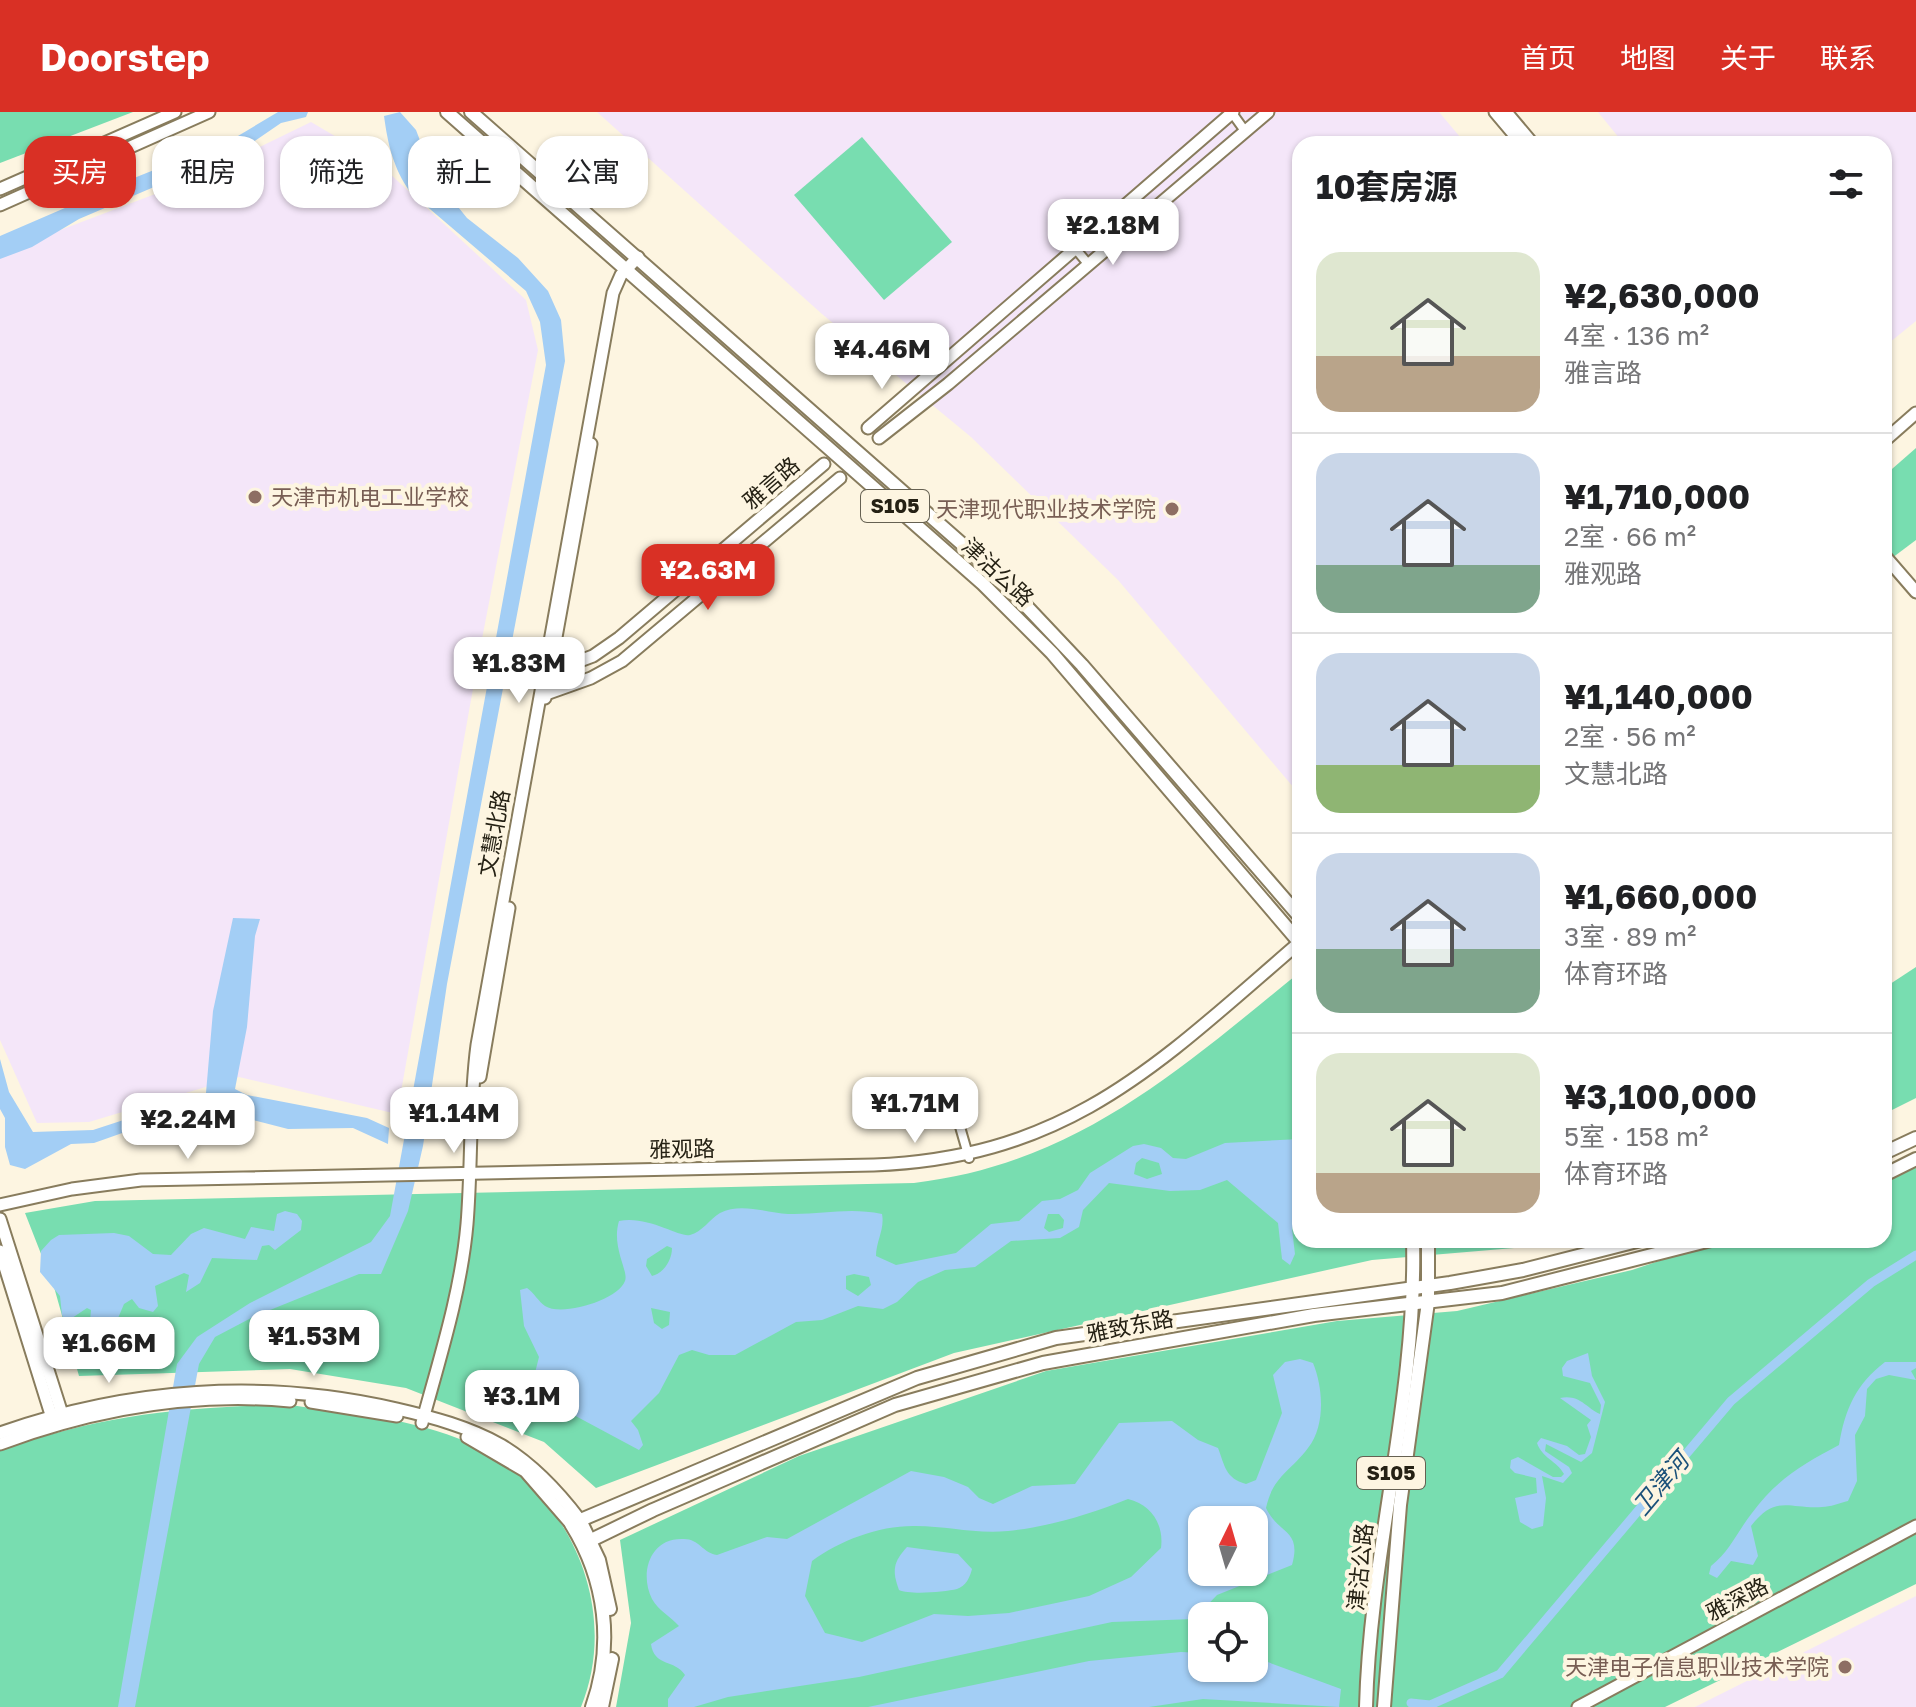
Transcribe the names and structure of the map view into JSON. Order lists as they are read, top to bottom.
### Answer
{
  "streets": {
    "main road": [
      "雅言路",
      "S105",
      "津沽公路",
      "文慧北路",
      "雅观路",
      "雅致东路",
      "雅深路"
    ]
  },
  "crossings": [
    ["雅言路", "文慧北路"],
    ["津沽公路", "文慧北路"],
    ["津沽公路", "雅致东路"],
    ["文慧北路", "雅观路"]
  ],
  "water": ["卫津河"],
  "places": ["天津市机电工业学校", "天津现代职业技术学院", "天津电子信息职业技术学院"],
  "north": "top",
  "page": {
    "header": "Doorstep",
    "nav": [
      "首页",
      "地图",
      "关于",
      "联系"
    ],
    "chip": [
      "买房",
      "租房",
      "筛选",
      "新上",
      "公寓"
    ],
    "heading": "10套房源",
    "price": [
      "¥2.18M",
      "¥4.46M",
      "¥2.63M",
      "¥1.83M",
      "¥1.71M",
      "¥1.14M",
      "¥2.24M",
      "¥1.53M",
      "¥1.66M",
      "¥3.1M"
    ],
    "list": [
      {
        "name": "¥2,630,000",
        "note": "4室 · 136 m² · 雅言路"
      },
      {
        "name": "¥1,710,000",
        "note": "2室 · 66 m² · 雅观路"
      },
      {
        "name": "¥1,140,000",
        "note": "2室 · 56 m² · 文慧北路"
      },
      {
        "name": "¥1,660,000",
        "note": "3室 · 89 m² · 体育环路"
      },
      {
        "name": "¥3,100,000",
        "note": "5室 · 158 m² · 体育环路"
      }
    ]
  }
}
